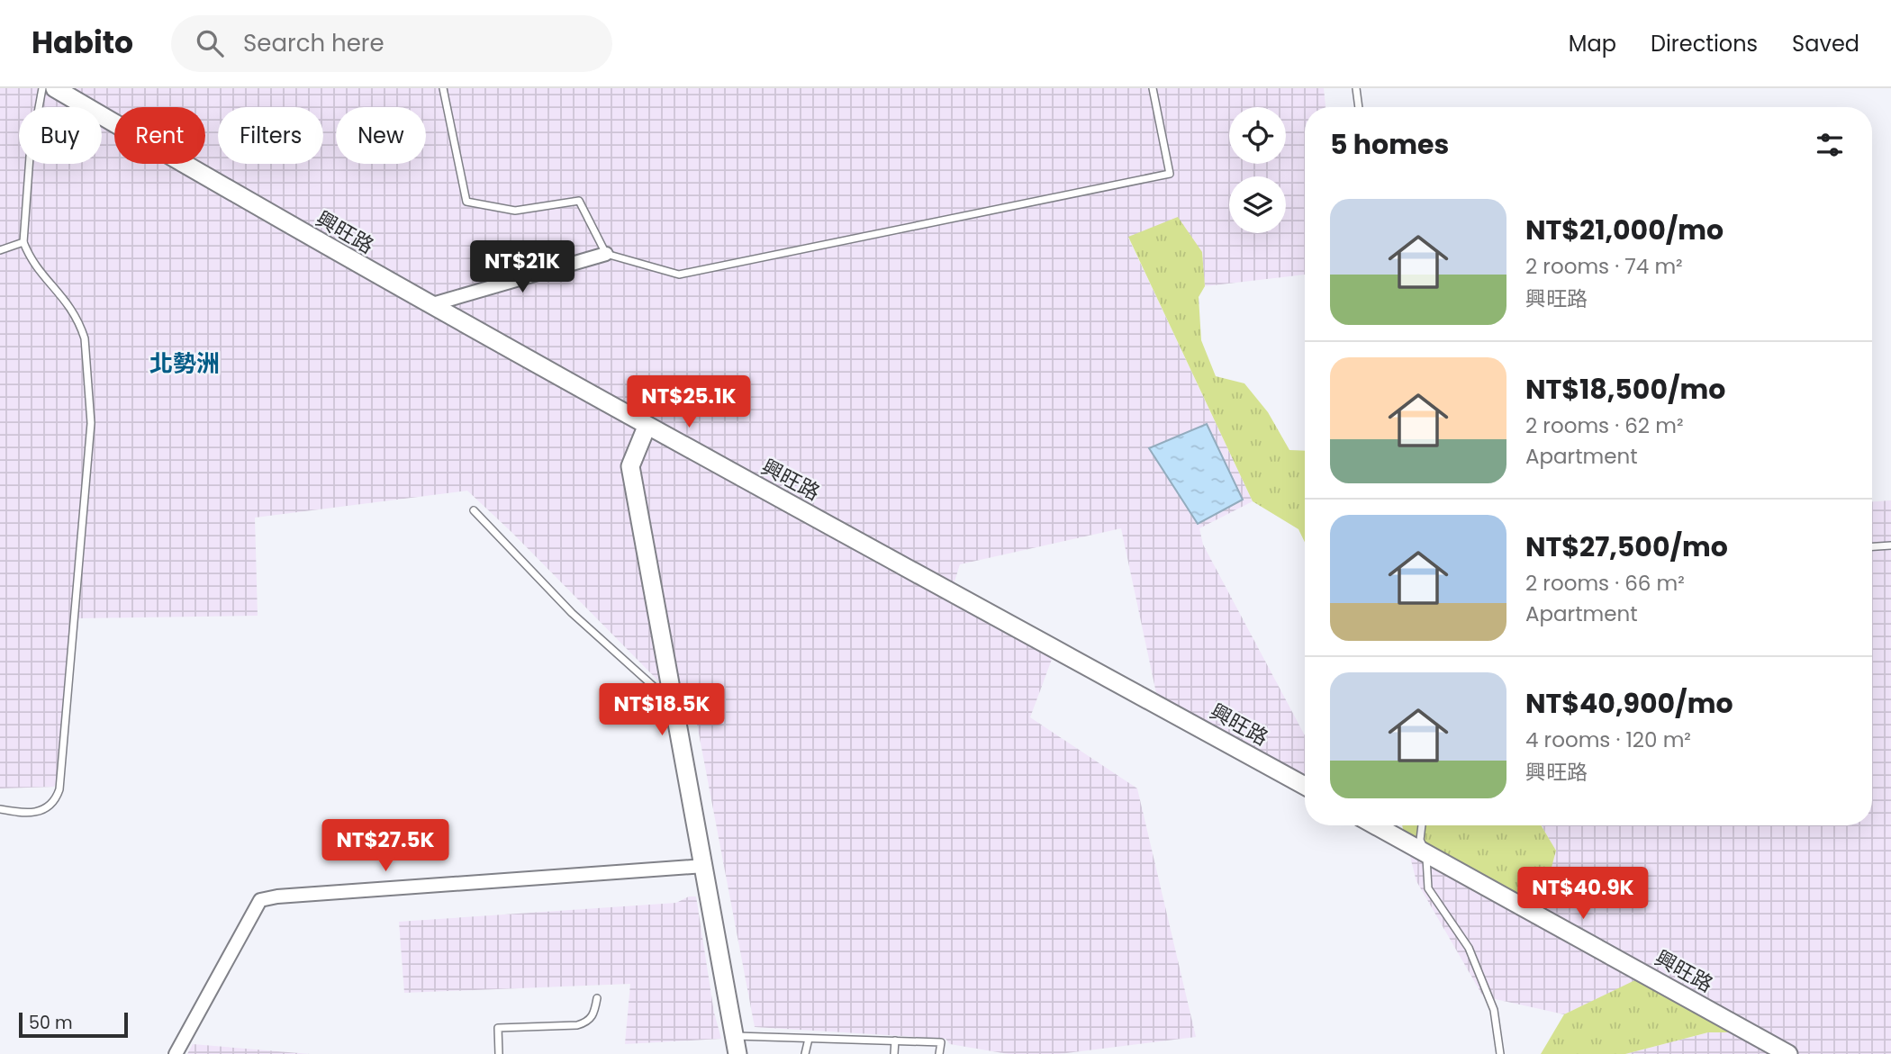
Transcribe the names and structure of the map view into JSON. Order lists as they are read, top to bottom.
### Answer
{
  "streets": {
    "street": ["興旺路"]
  },
  "districts": ["北勢洲"],
  "scale_bar": "50 m",
  "page": {
    "header": "Habito",
    "search": "Search here",
    "nav": ["Map", "Directions", "Saved"],
    "chip": [
      "Buy",
      "Rent",
      "Filters",
      "New"
    ],
    "heading": "5 homes",
    "list": [
      {
        "name": "NT$21,000/mo",
        "note": "2 rooms · 74 m² · 興旺路"
      },
      {
        "name": "NT$18,500/mo",
        "note": "2 rooms · 62 m² · Apartment"
      },
      {
        "name": "NT$27,500/mo",
        "note": "2 rooms · 66 m² · Apartment"
      },
      {
        "name": "NT$40,900/mo",
        "note": "4 rooms · 120 m² · 興旺路"
      }
    ],
    "price": [
      "NT$21K",
      "NT$25.1K",
      "NT$18.5K",
      "NT$27.5K",
      "NT$40.9K"
    ],
    "scale": "50 m"
  }
}
